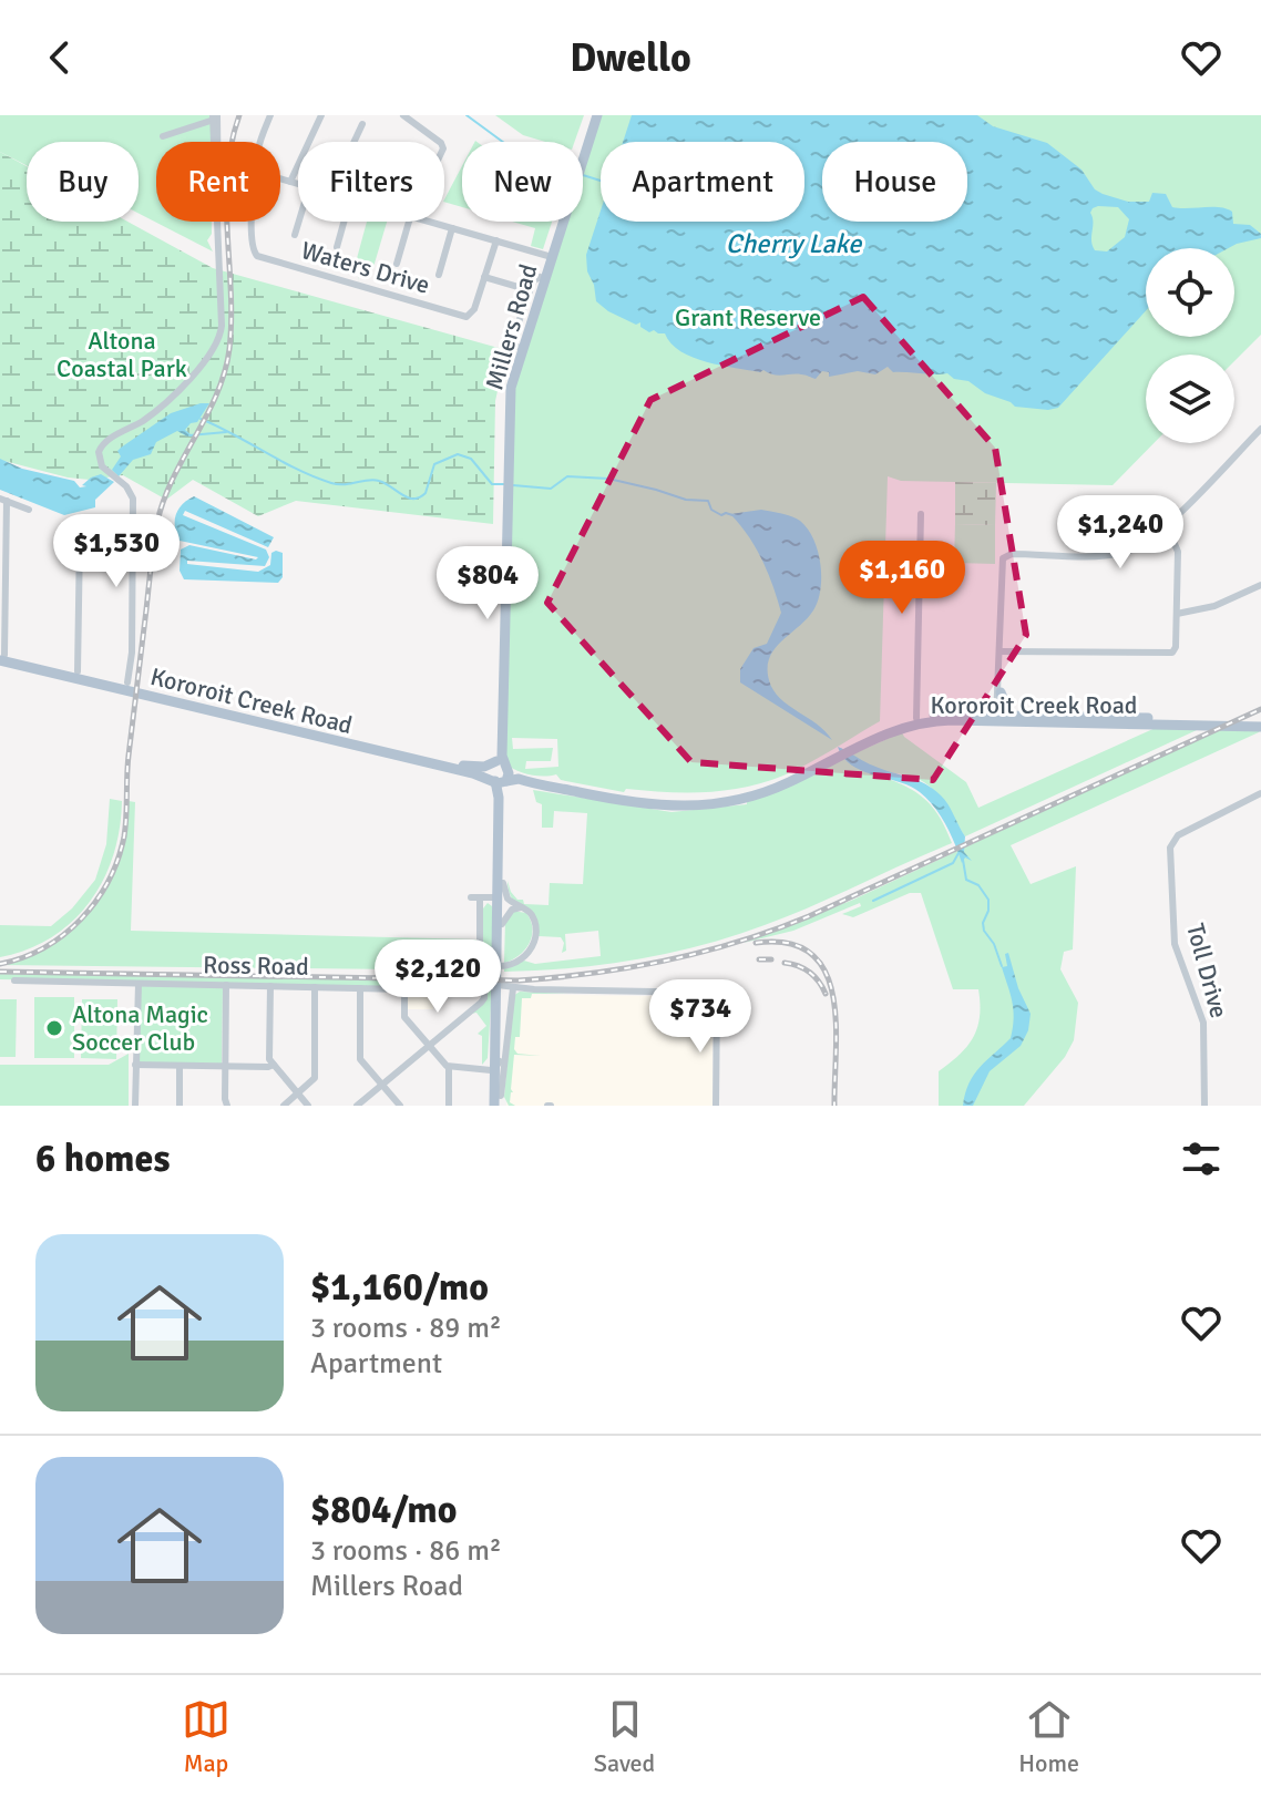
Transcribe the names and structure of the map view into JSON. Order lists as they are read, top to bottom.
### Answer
{
  "streets": {
    "main road": ["Millers Road", "Kororoit Creek Road"],
    "street": ["Waters Drive", "Ross Road", "Toll Drive"]
  },
  "crossings": [
    ["Millers Road", "Kororoit Creek Road"],
    ["Millers Road", "Ross Road"]
  ],
  "water": ["Cherry Lake"],
  "parks": ["Grant Reserve", "Altona Coastal Park"],
  "places": ["Altona Magic Soccer Club"],
  "page": {
    "header": "Dwello",
    "chip": [
      "Buy",
      "Rent",
      "Filters",
      "New",
      "Apartment",
      "House"
    ],
    "price": [
      "$1,240",
      "$1,530",
      "$1,160",
      "$804",
      "$2,120",
      "$734"
    ],
    "heading": "6 homes",
    "list": [
      {
        "name": "$1,160/mo",
        "note": "3 rooms · 89 m² · Apartment"
      },
      {
        "name": "$804/mo",
        "note": "3 rooms · 86 m² · Millers Road"
      }
    ],
    "tabs": ["Map", "Saved", "Home"]
  }
}
